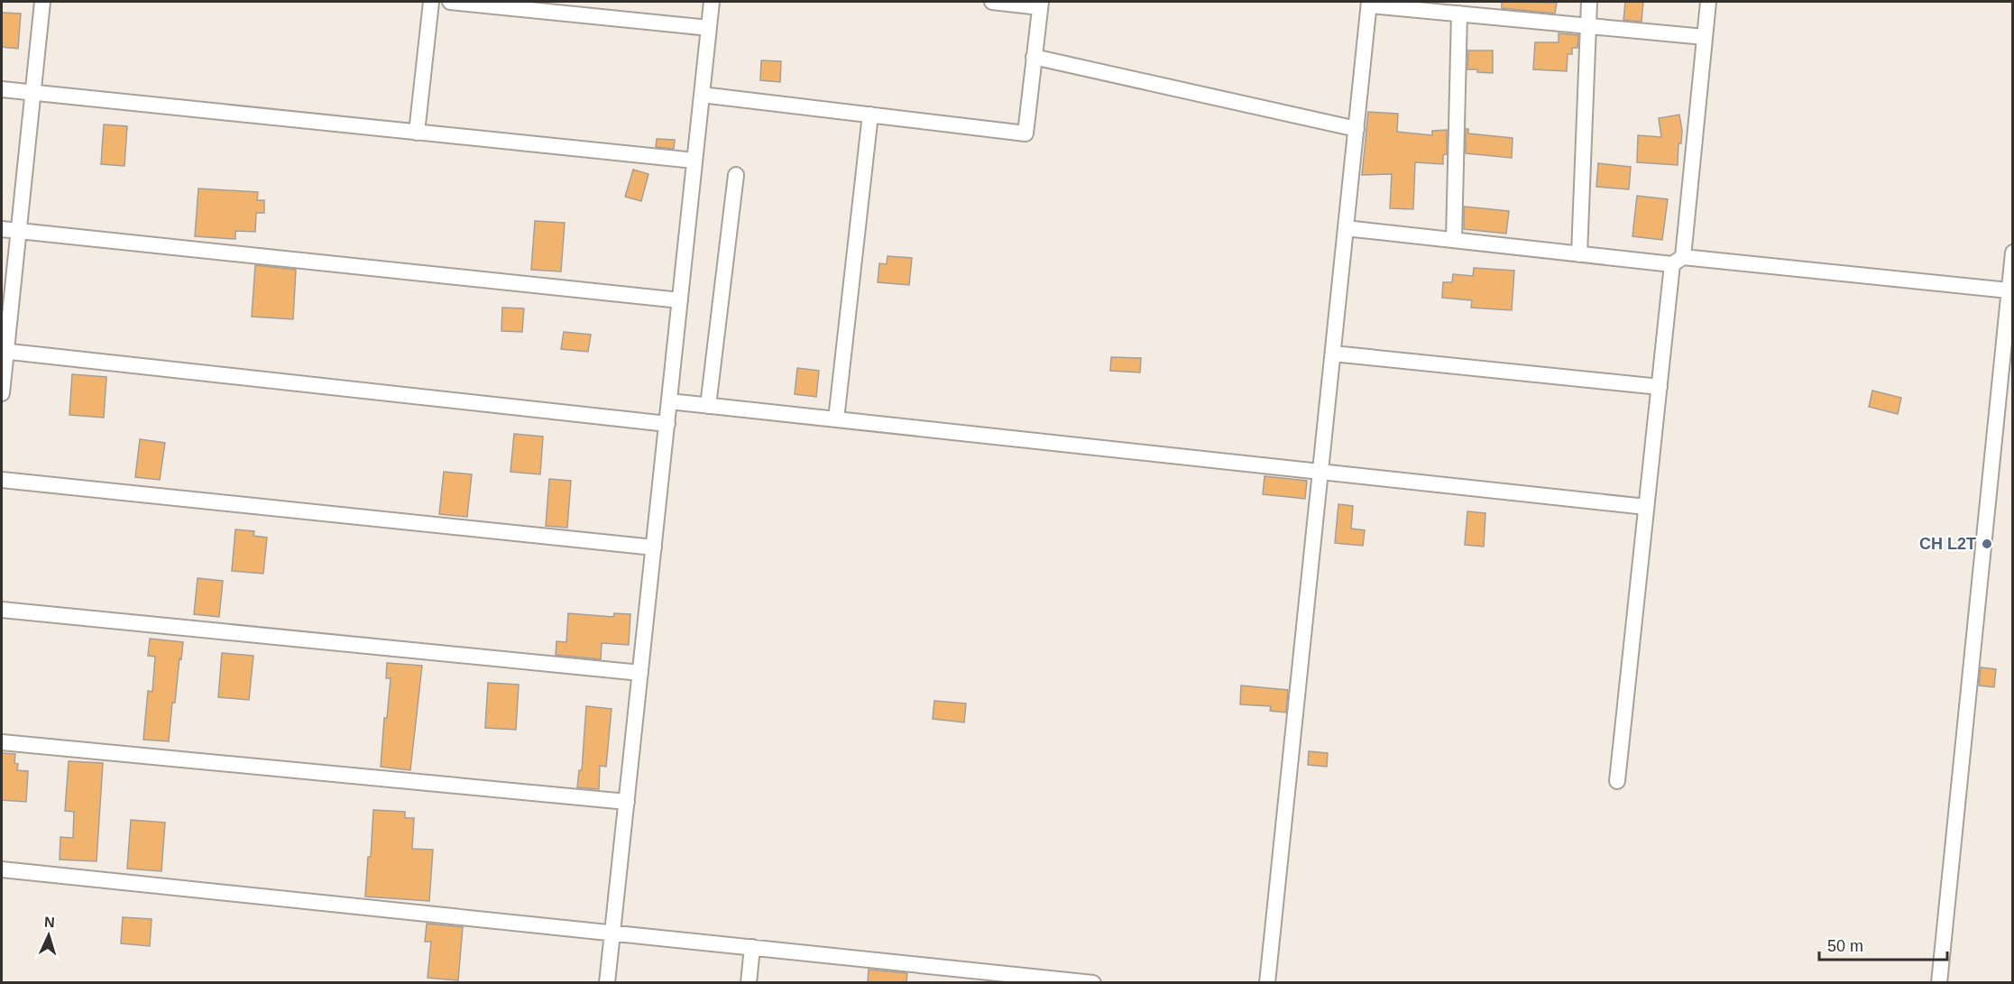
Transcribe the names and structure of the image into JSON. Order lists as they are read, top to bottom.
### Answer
{
  "places": ["CH L2T"],
  "scale_bar": "50 m",
  "north": "top"
}
